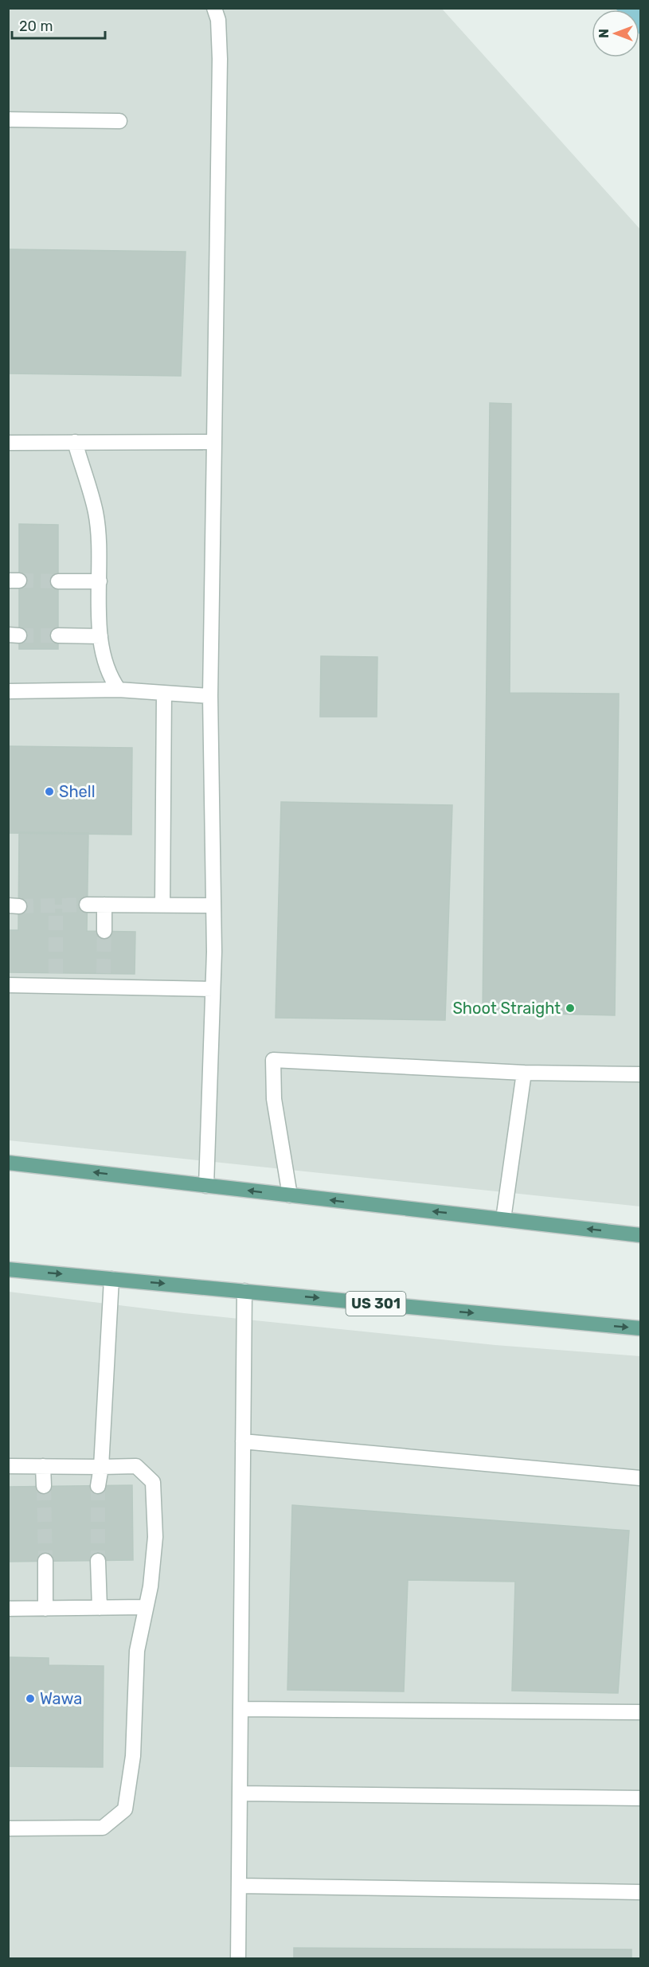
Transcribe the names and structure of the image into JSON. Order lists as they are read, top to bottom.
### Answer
{
  "streets": {
    "main road": ["US 301"]
  },
  "places": ["Shell", "Shoot Straight", "Wawa"],
  "scale_bar": "20 m",
  "north": "left"
}
